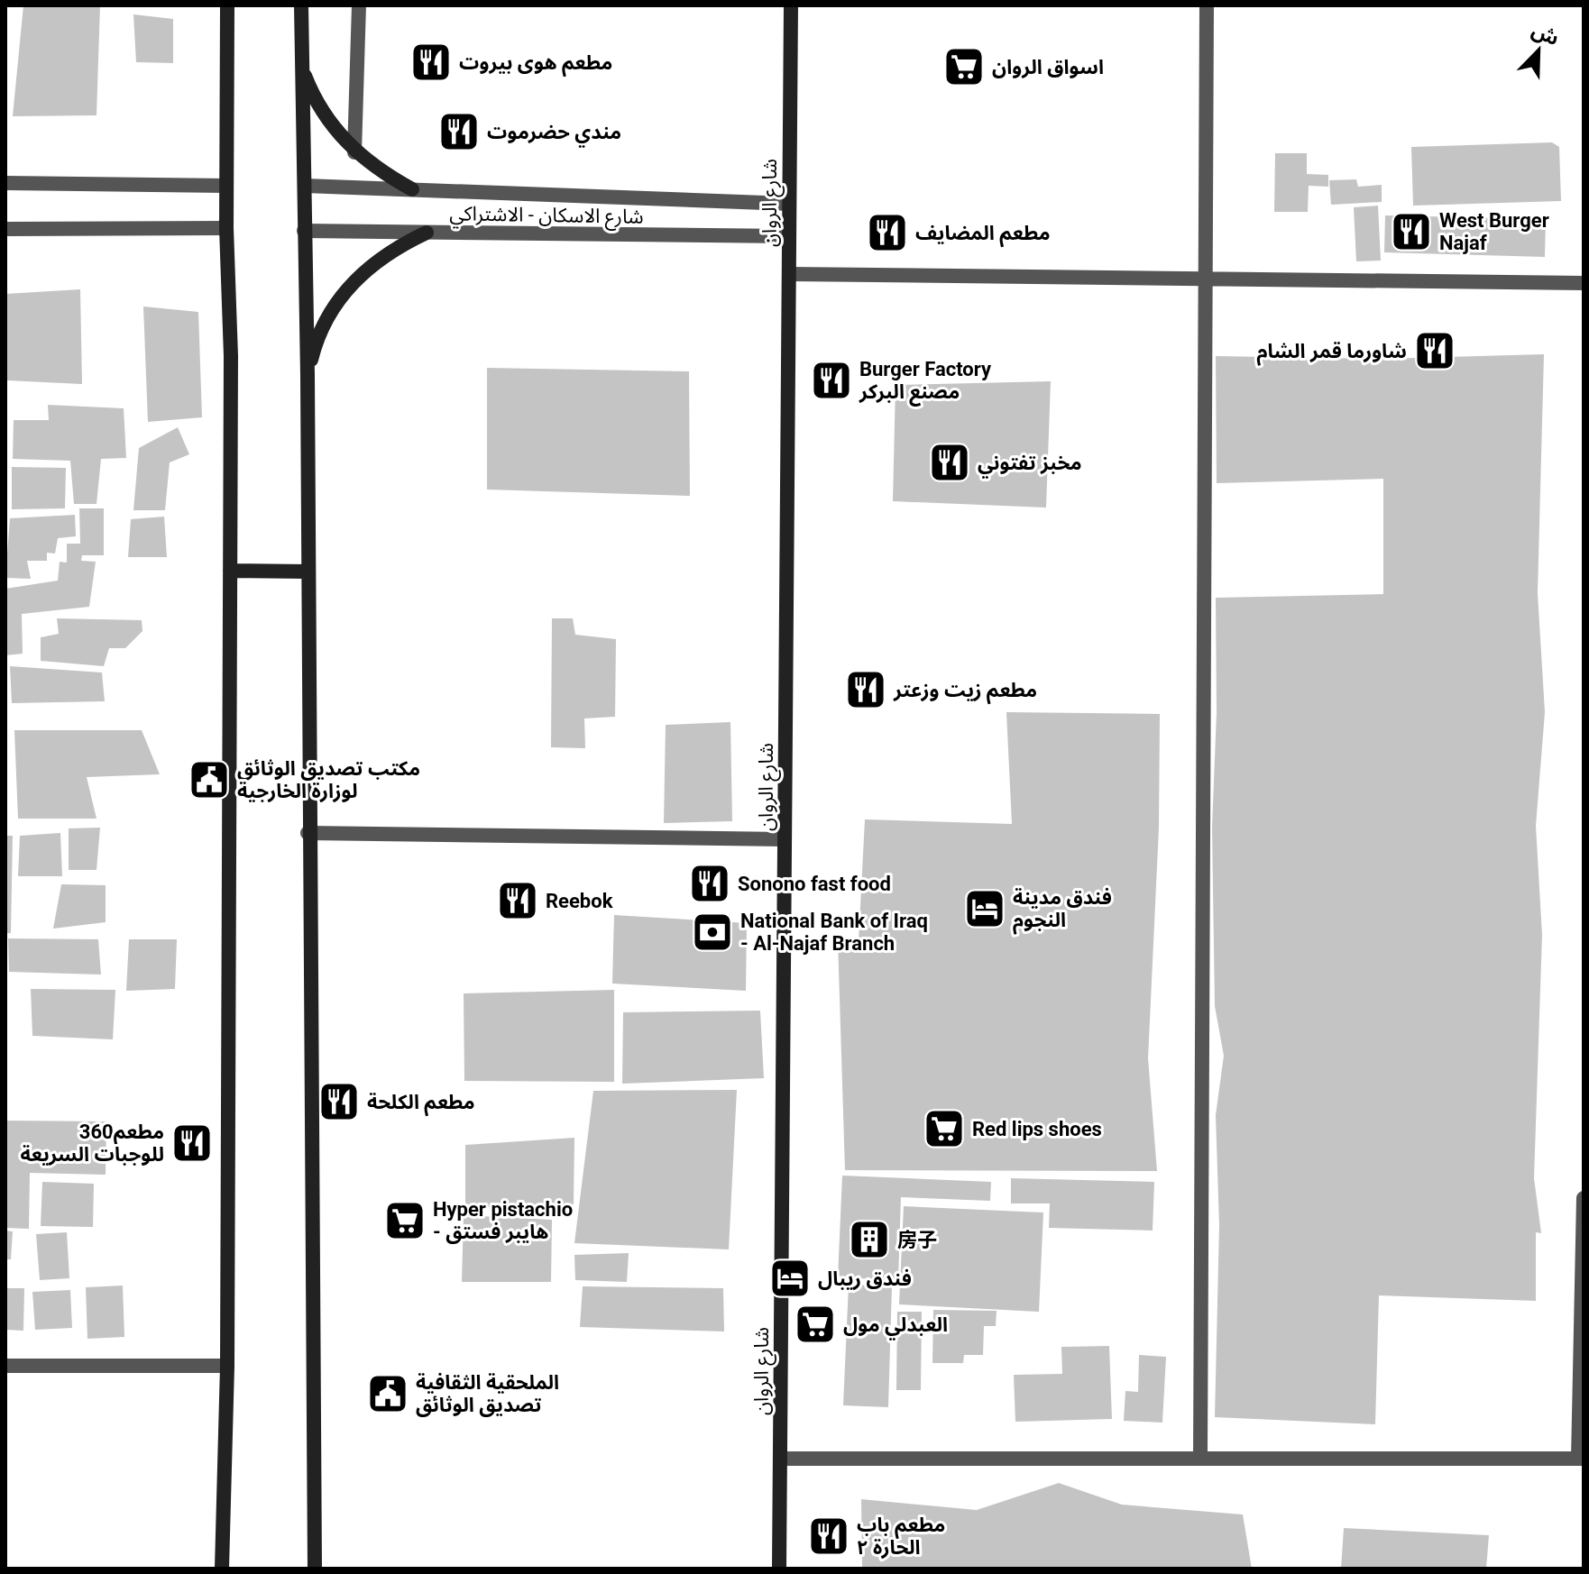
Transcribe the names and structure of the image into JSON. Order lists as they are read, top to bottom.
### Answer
{
  "streets": {
    "main road": ["شارع الروان"],
    "street": ["شارع الاسكان - الاشتراكي"]
  },
  "crossings": [
    ["شارع الروان", "شارع الاسكان - الاشتراكي"]
  ],
  "places": {
    "restaurant": [
      "مطعم هوى بيروت",
      "مندي حضرموت",
      "West Burger Najaf",
      "مطعم المضايف",
      "شاورما قمر الشام",
      "Burger Factory مصنع البركر",
      "مخبز تفتوني",
      "مطعم زيت وزعتر",
      "Sonono fast food",
      "Reebok",
      "مطعم الكلحة",
      "مطعم360 للوجبات السريعة",
      "مطعم باب الحارة ٢"
    ],
    "supermarket": [
      "اسواق الروان",
      "Red lips shoes",
      "Hyper pistachio - هايبر فستق",
      "العبدلي مول"
    ],
    "public building": ["مكتب تصديق الوثائق لوزارة الخارجية", "الملحقية الثقافية تصديق الوثائق"],
    "hotel": ["فندق مدينة النجوم", "فندق ريبال"],
    "bank": ["National Bank of Iraq - Al-Najaf Branch"],
    "building": ["房子"]
  },
  "north": "top right"
}
